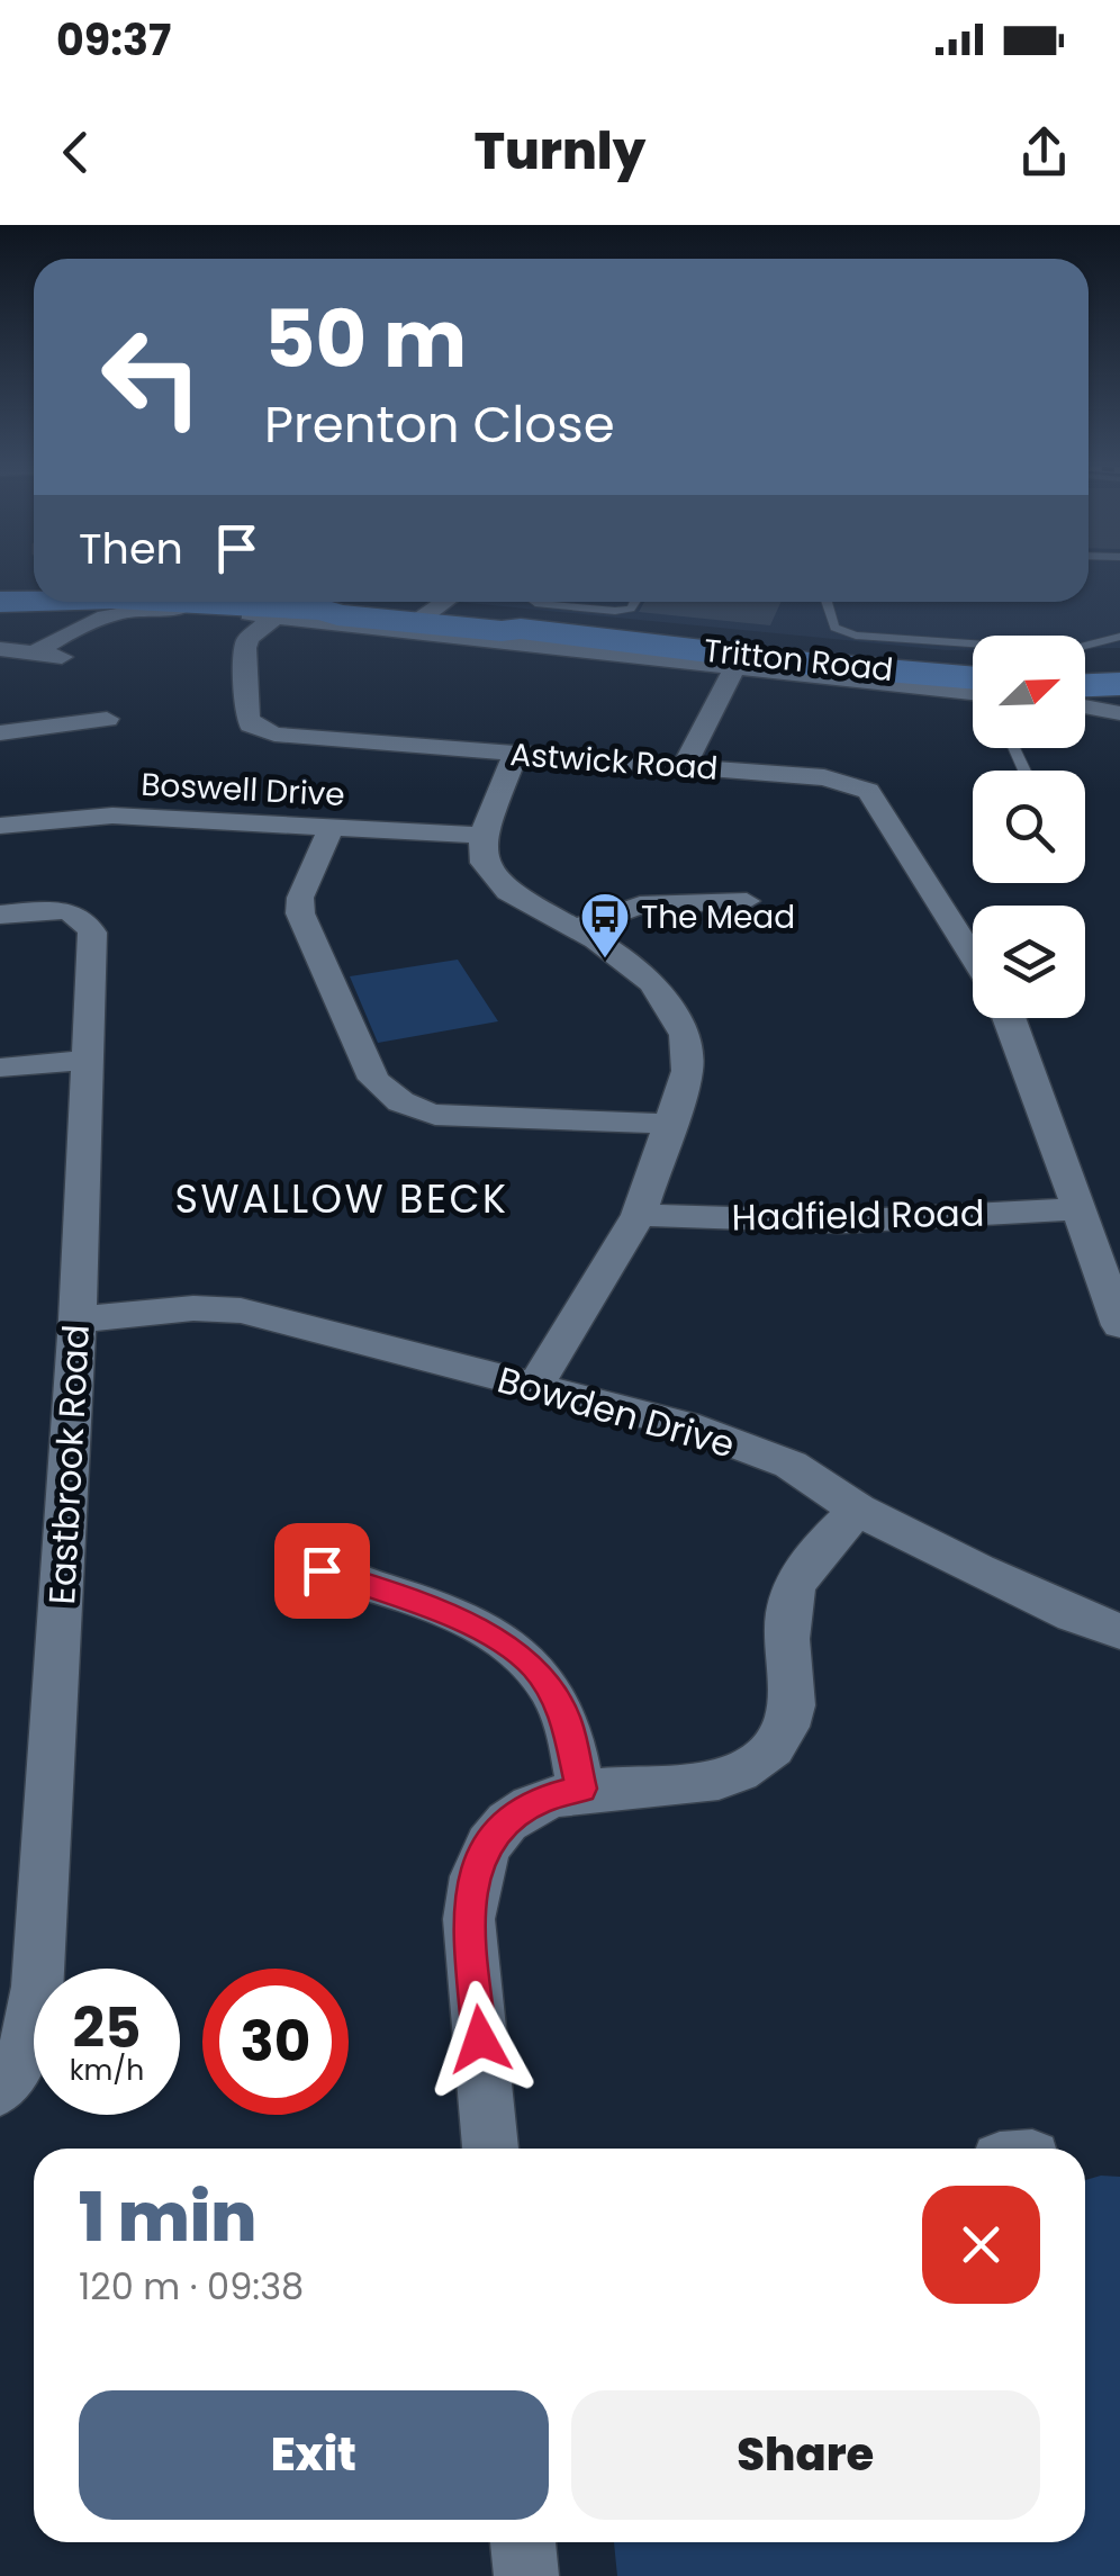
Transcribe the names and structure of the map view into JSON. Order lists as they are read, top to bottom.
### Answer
{
  "streets": {
    "main road": ["Tritton Road"],
    "street": [
      "Astwick Road",
      "Boswell Drive",
      "Hadfield Road",
      "Bowden Drive",
      "Eastbrook Road"
    ]
  },
  "crossings": [
    ["Bowden Drive", "Eastbrook Road"]
  ],
  "districts": ["SWALLOW BECK"],
  "places": {
    "bus stop": ["The Mead"]
  },
  "north": "top right",
  "page": {
    "status": "09:37",
    "header": "Turnly",
    "turn": ["50 m", "Prenton Close"],
    "then": "Then",
    "speed": "25 km/h",
    "limit": "30",
    "heading": ["1 min", "120 m · 09:38"],
    "buttons": ["Exit", "Share"]
  }
}
